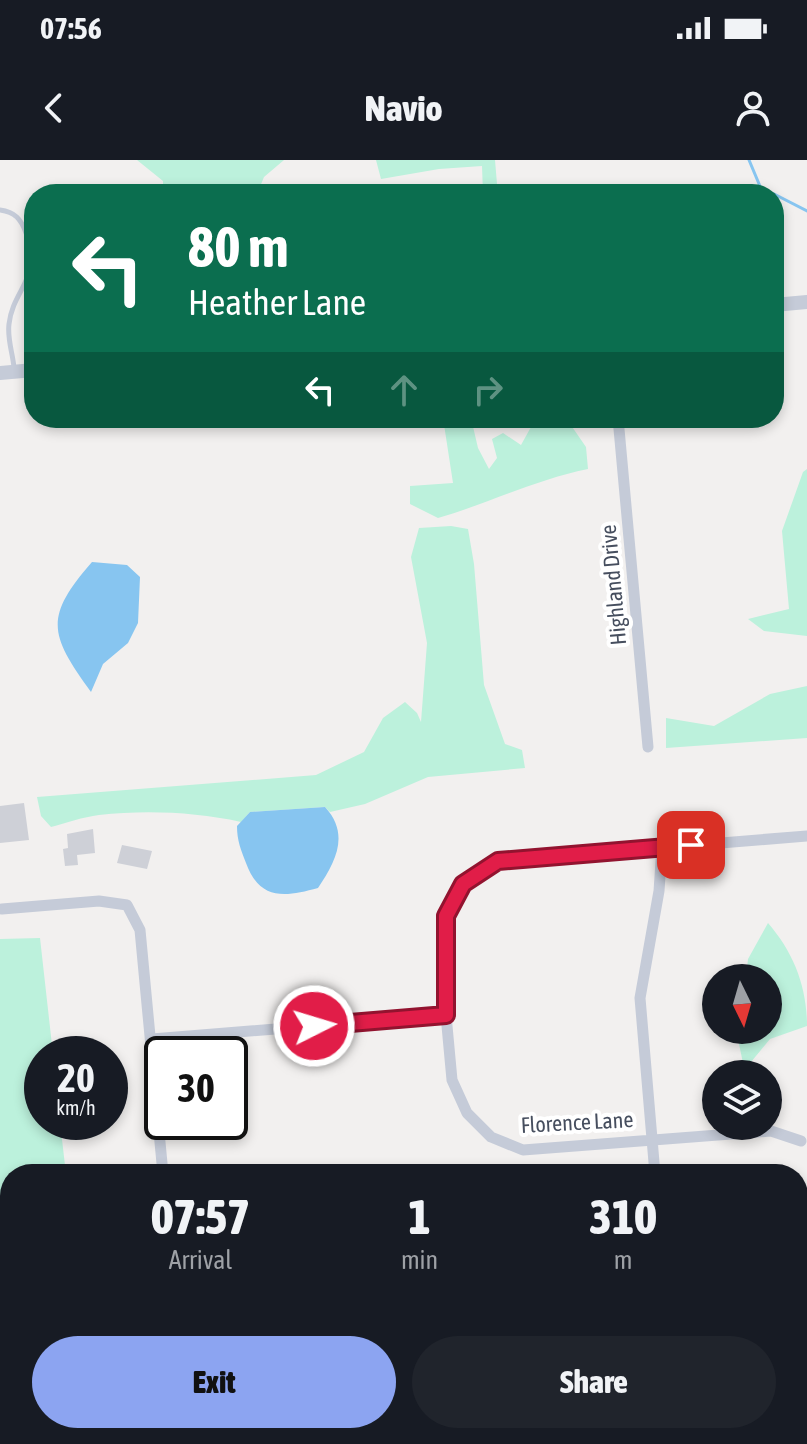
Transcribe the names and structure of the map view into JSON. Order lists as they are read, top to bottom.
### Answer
{
  "streets": {
    "street": ["Highland Drive", "Florence Lane"]
  },
  "north": "bottom",
  "page": {
    "status": "07:56",
    "header": "Navio",
    "turn": ["80 m", "Heather Lane"],
    "speed": "20 km/h",
    "limit": "30",
    "eta": [
      "07:57",
      "Arrival",
      "1",
      "min",
      "310",
      "m"
    ],
    "buttons": ["Exit", "Share"]
  }
}
